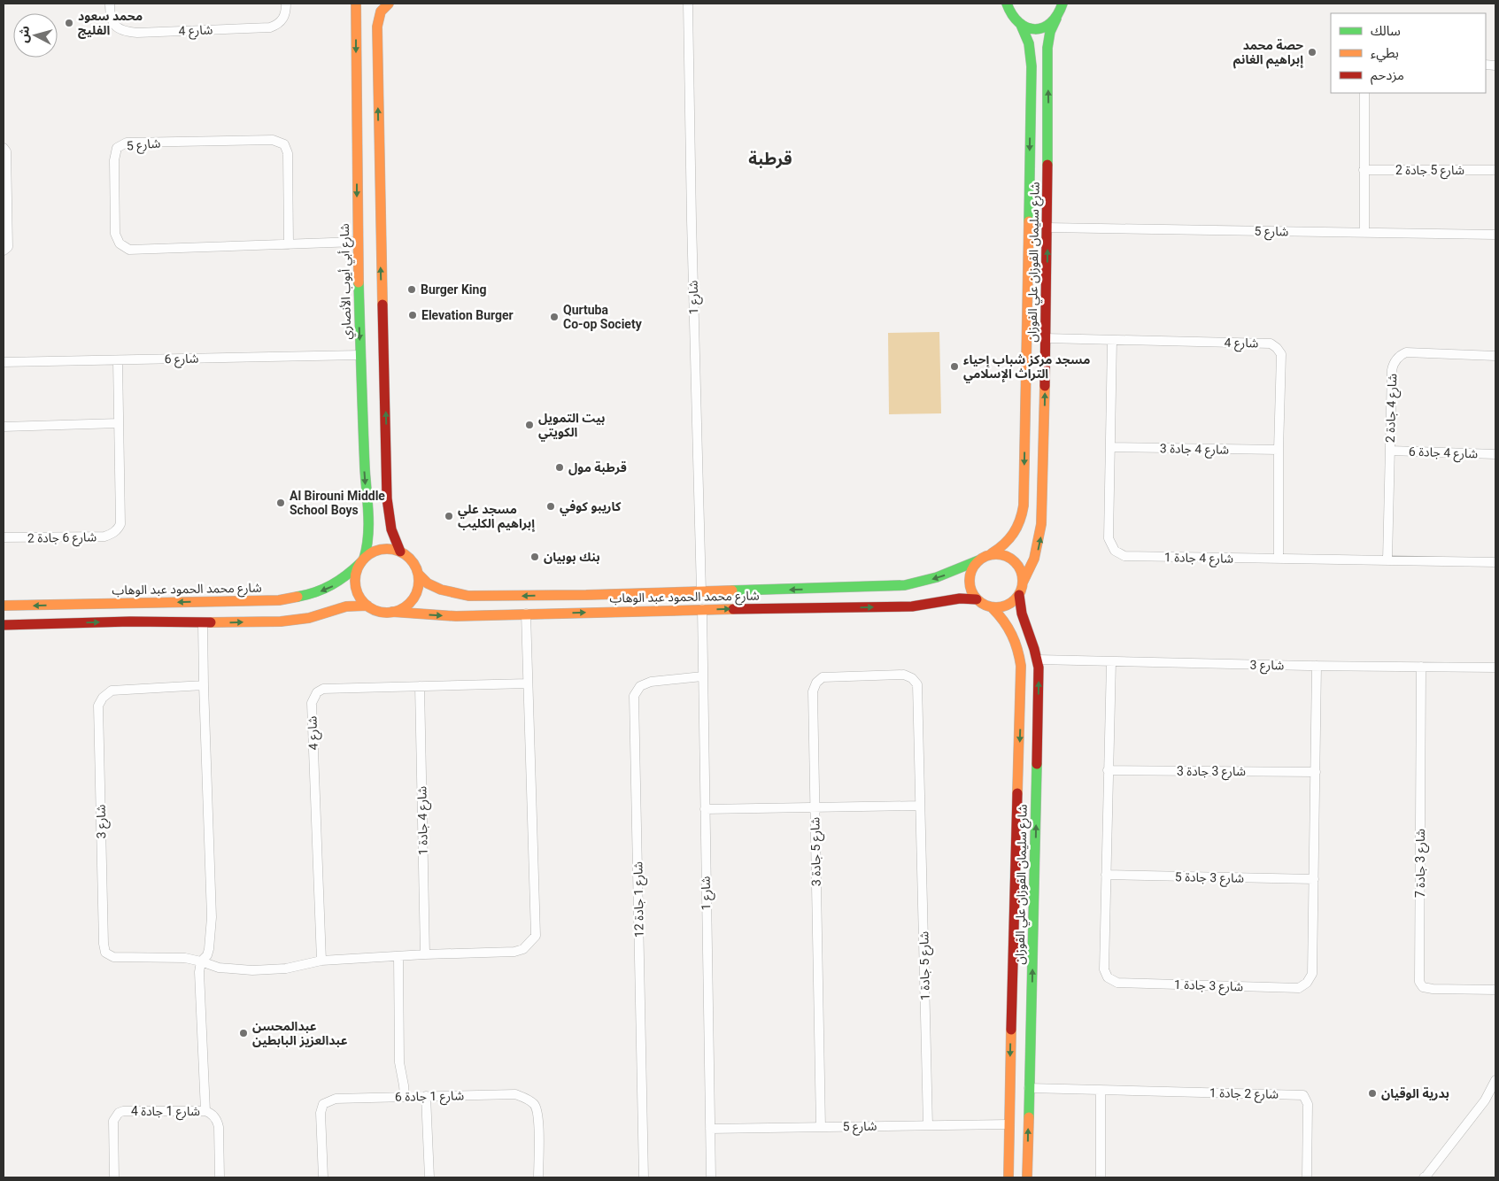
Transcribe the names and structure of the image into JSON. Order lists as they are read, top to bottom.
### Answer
{
  "streets": {
    "street": [
      "شارع 4",
      "شارع 5",
      "شارع 5 جادة 2",
      "شارع سليمان الفوزان علي الفوزان",
      "شارع أبي أيوب الأنصاري",
      "شارع 1",
      "شارع 6",
      "شارع 4 جادة 2",
      "شارع 4 جادة 3",
      "شارع 4 جادة 6",
      "شارع 6 جادة 2",
      "شارع 4 جادة 1",
      "شارع محمد الحمود عبد الوهاب",
      "شارع 3",
      "شارع 3 جادة 3",
      "شارع 5 جادة 3",
      "شارع 3 جادة 7",
      "شارع 3 جادة 5",
      "شارع 1 جادة 12",
      "شارع 5 جادة 1",
      "شارع 3 جادة 1",
      "شارع 2 جادة 1",
      "شارع 1 جادة 6",
      "شارع 1 جادة 4"
    ]
  },
  "crossings": [
    ["شارع 4", "شارع سليمان الفوزان علي الفوزان"],
    ["شارع 4", "شارع 4 جادة 3"],
    ["شارع 4", "شارع 4 جادة 1"],
    ["شارع 5", "شارع سليمان الفوزان علي الفوزان"],
    ["شارع 5", "شارع أبي أيوب الأنصاري"],
    ["شارع 5", "شارع 1"],
    ["شارع 5", "شارع 5 جادة 3"],
    ["شارع 5", "شارع 5 جادة 1"],
    ["شارع سليمان الفوزان علي الفوزان", "شارع محمد الحمود عبد الوهاب"],
    ["شارع سليمان الفوزان علي الفوزان", "شارع 3"],
    ["شارع سليمان الفوزان علي الفوزان", "شارع 2 جادة 1"],
    ["شارع أبي أيوب الأنصاري", "شارع 6"],
    ["شارع أبي أيوب الأنصاري", "شارع محمد الحمود عبد الوهاب"],
    ["شارع 1", "شارع محمد الحمود عبد الوهاب"],
    ["شارع 1", "شارع 1 جادة 12"],
    ["شارع 6", "شارع 6 جادة 2"],
    ["شارع 4 جادة 2", "شارع 4 جادة 6"],
    ["شارع 4 جادة 2", "شارع 4 جادة 1"],
    ["شارع 4 جادة 3", "شارع 4 جادة 1"],
    ["شارع 3", "شارع 3 جادة 7"],
    ["شارع 3", "شارع 3 جادة 1"],
    ["شارع 3 جادة 3", "شارع 3 جادة 1"],
    ["شارع 5 جادة 3", "شارع 5 جادة 1"],
    ["شارع 3 جادة 5", "شارع 3 جادة 1"]
  ],
  "districts": ["قرطبة"],
  "places": [
    "محمد سعود الفليج",
    "حصة محمد إبراهيم الغانم",
    "Burger King",
    "Elevation Burger",
    "Qurtuba Co-op Society",
    "مسجد مركز شباب إحياء التراث الإسلامي",
    "بيت التمويل الكويتي",
    "قرطبة مول",
    "Al Birouni Middle School Boys",
    "كاريبو كوفي",
    "مسجد علي إبراهيم الكليب",
    "بنك بوبيان",
    "عبدالمحسن عبدالعزيز البابطين",
    "بدرية الوقيان"
  ],
  "legend": ["سالك", "بطيء", "مزدحم"],
  "north": "left"
}
